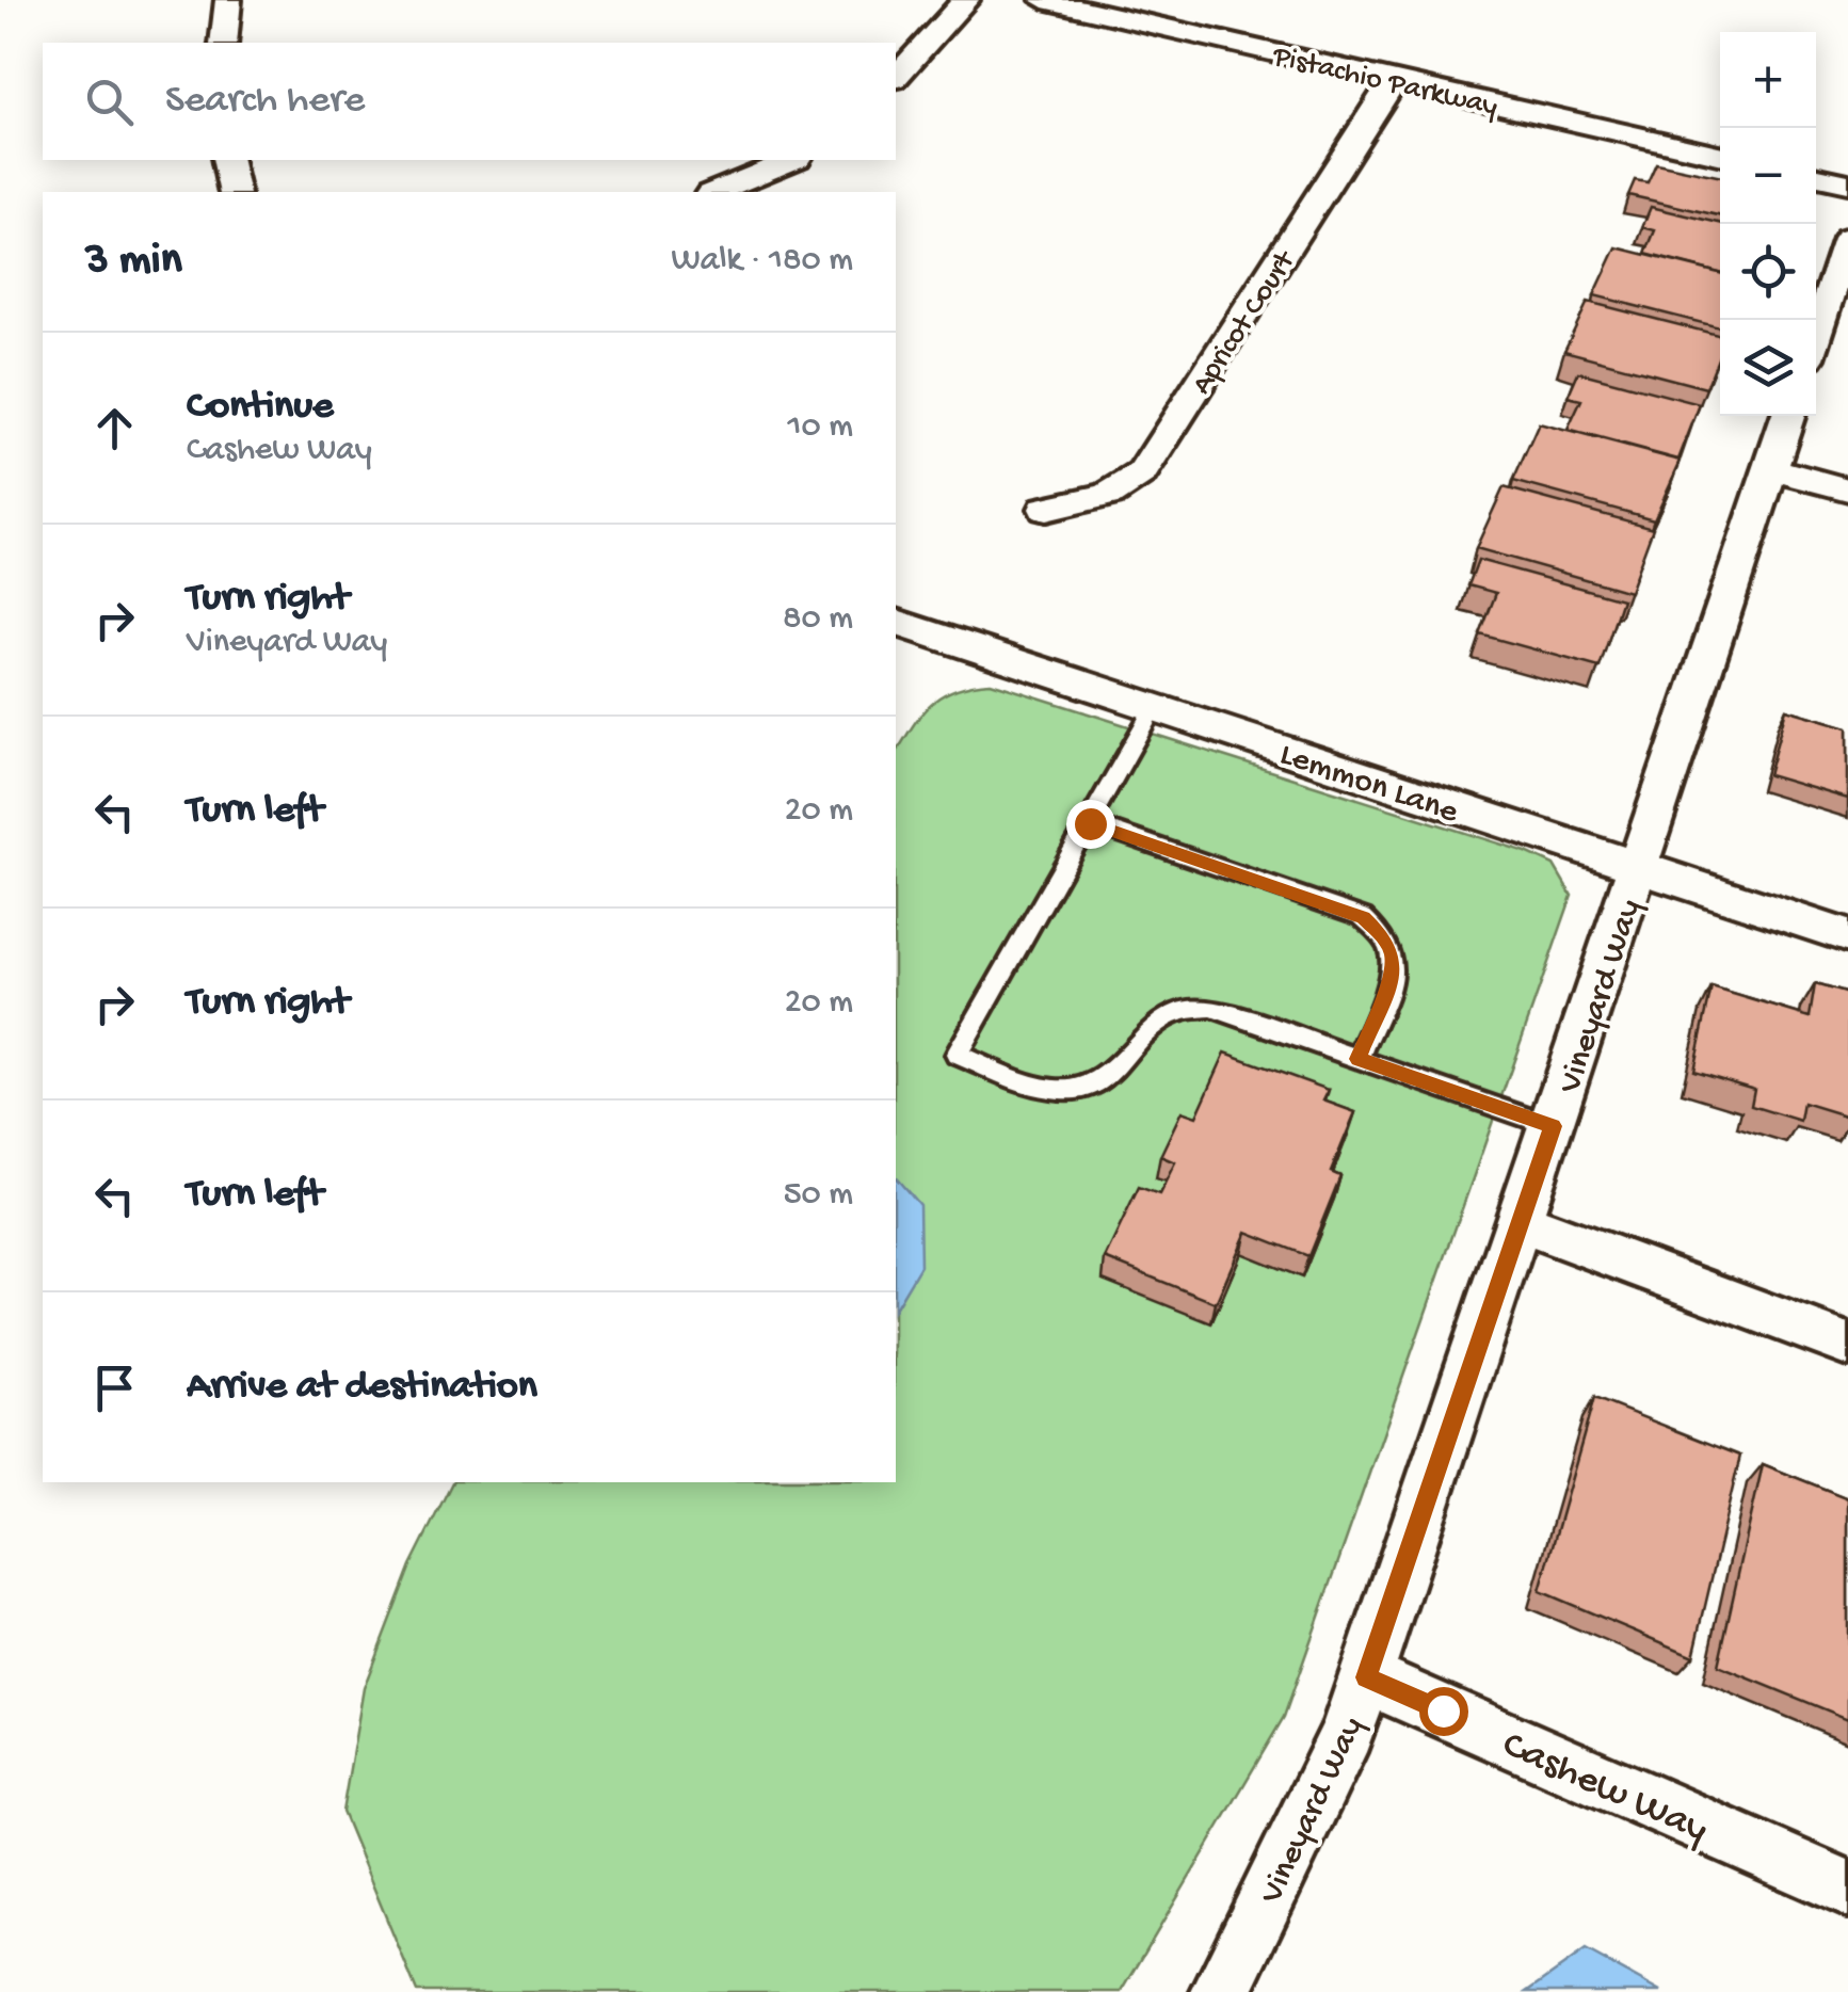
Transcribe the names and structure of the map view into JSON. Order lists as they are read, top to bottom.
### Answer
{
  "streets": {
    "street": [
      "Pistachio Parkway",
      "Apricot Court",
      "Lemmon Lane",
      "Vineyard Way",
      "Cashew Way"
    ]
  },
  "crossings": [
    ["Pistachio Parkway", "Apricot Court"],
    ["Lemmon Lane", "Vineyard Way"],
    ["Vineyard Way", "Cashew Way"]
  ],
  "page": {
    "map_buttons": ["+", "−"],
    "search": "Search here",
    "heading": ["3 min", "Walk · 180 m"],
    "list": [
      ["Continue", "Cashew Way", "10 m"],
      ["Turn right", "Vineyard Way", "80 m"],
      ["Turn left", "20 m"],
      ["Turn right", "20 m"],
      ["Turn left", "50 m"],
      "Arrive at destination"
    ]
  }
}
